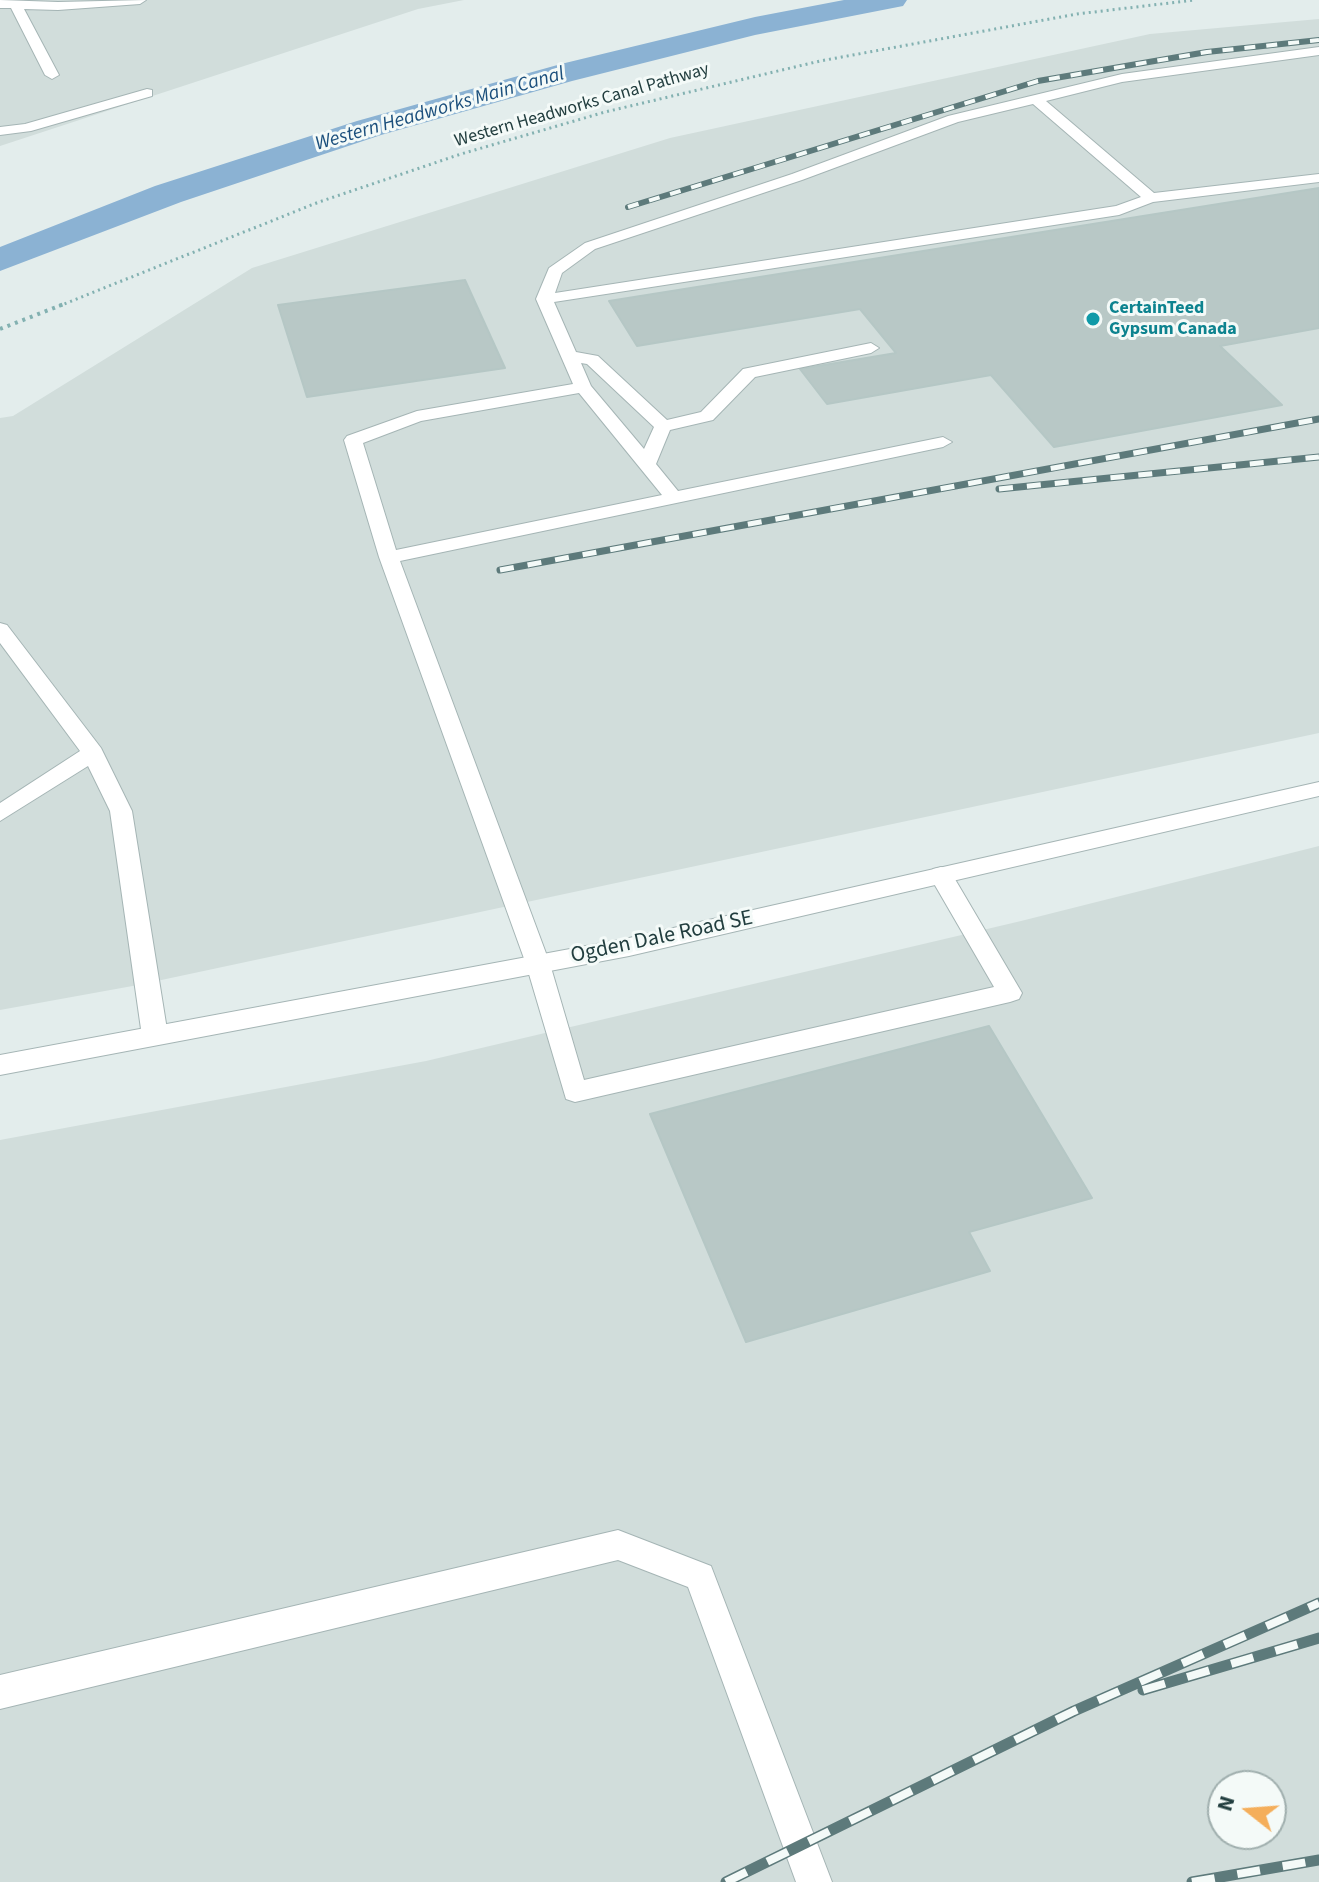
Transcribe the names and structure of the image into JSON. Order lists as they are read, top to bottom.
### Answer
{
  "streets": {
    "street": ["Ogden Dale Road SE"],
    "path": ["Western Headworks Canal Pathway"]
  },
  "water": ["Western Headworks Main Canal"],
  "places": ["CertainTeed Gypsum Canada"],
  "north": "left"
}
